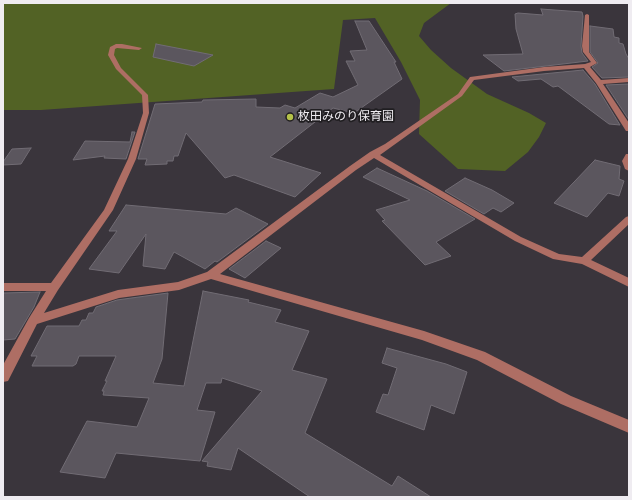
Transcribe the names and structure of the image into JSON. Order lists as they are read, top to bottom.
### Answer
{
  "places": ["枚田みのり保育園"]
}
